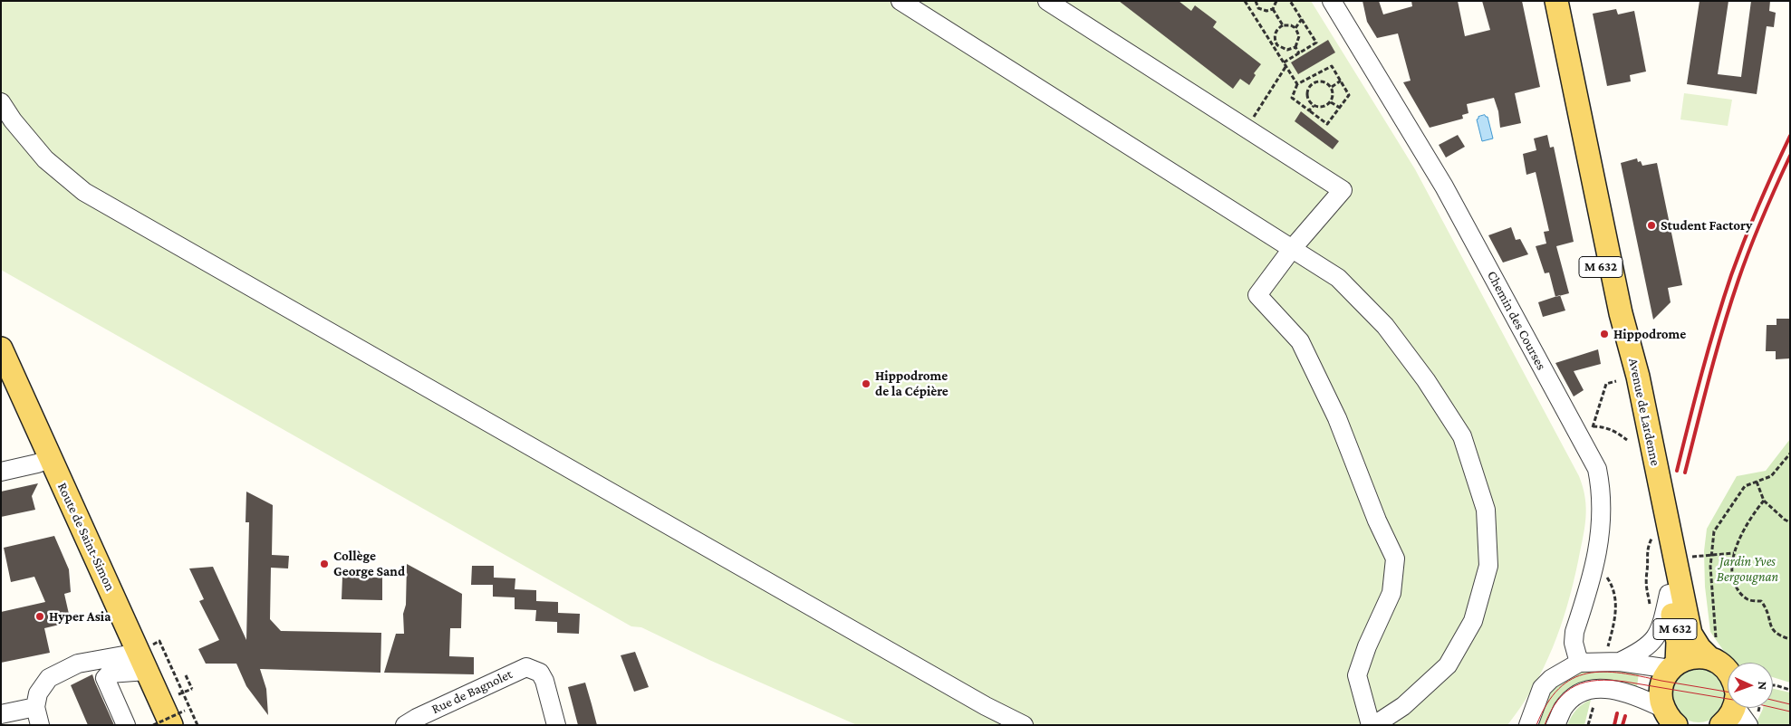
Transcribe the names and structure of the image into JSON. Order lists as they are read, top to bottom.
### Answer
{
  "streets": {
    "main road": ["M 632", "Avenue de Lardenne", "Route de Saint-Simon"],
    "street": ["Chemin des Courses", "Rue de Bagnolet"]
  },
  "parks": ["Jardin Yves Bergougnan"],
  "places": [
    "Student Factory",
    "Hippodrome",
    "Hippodrome de la Cépière",
    "Collège George Sand",
    "Hyper Asia"
  ],
  "north": "right"
}
